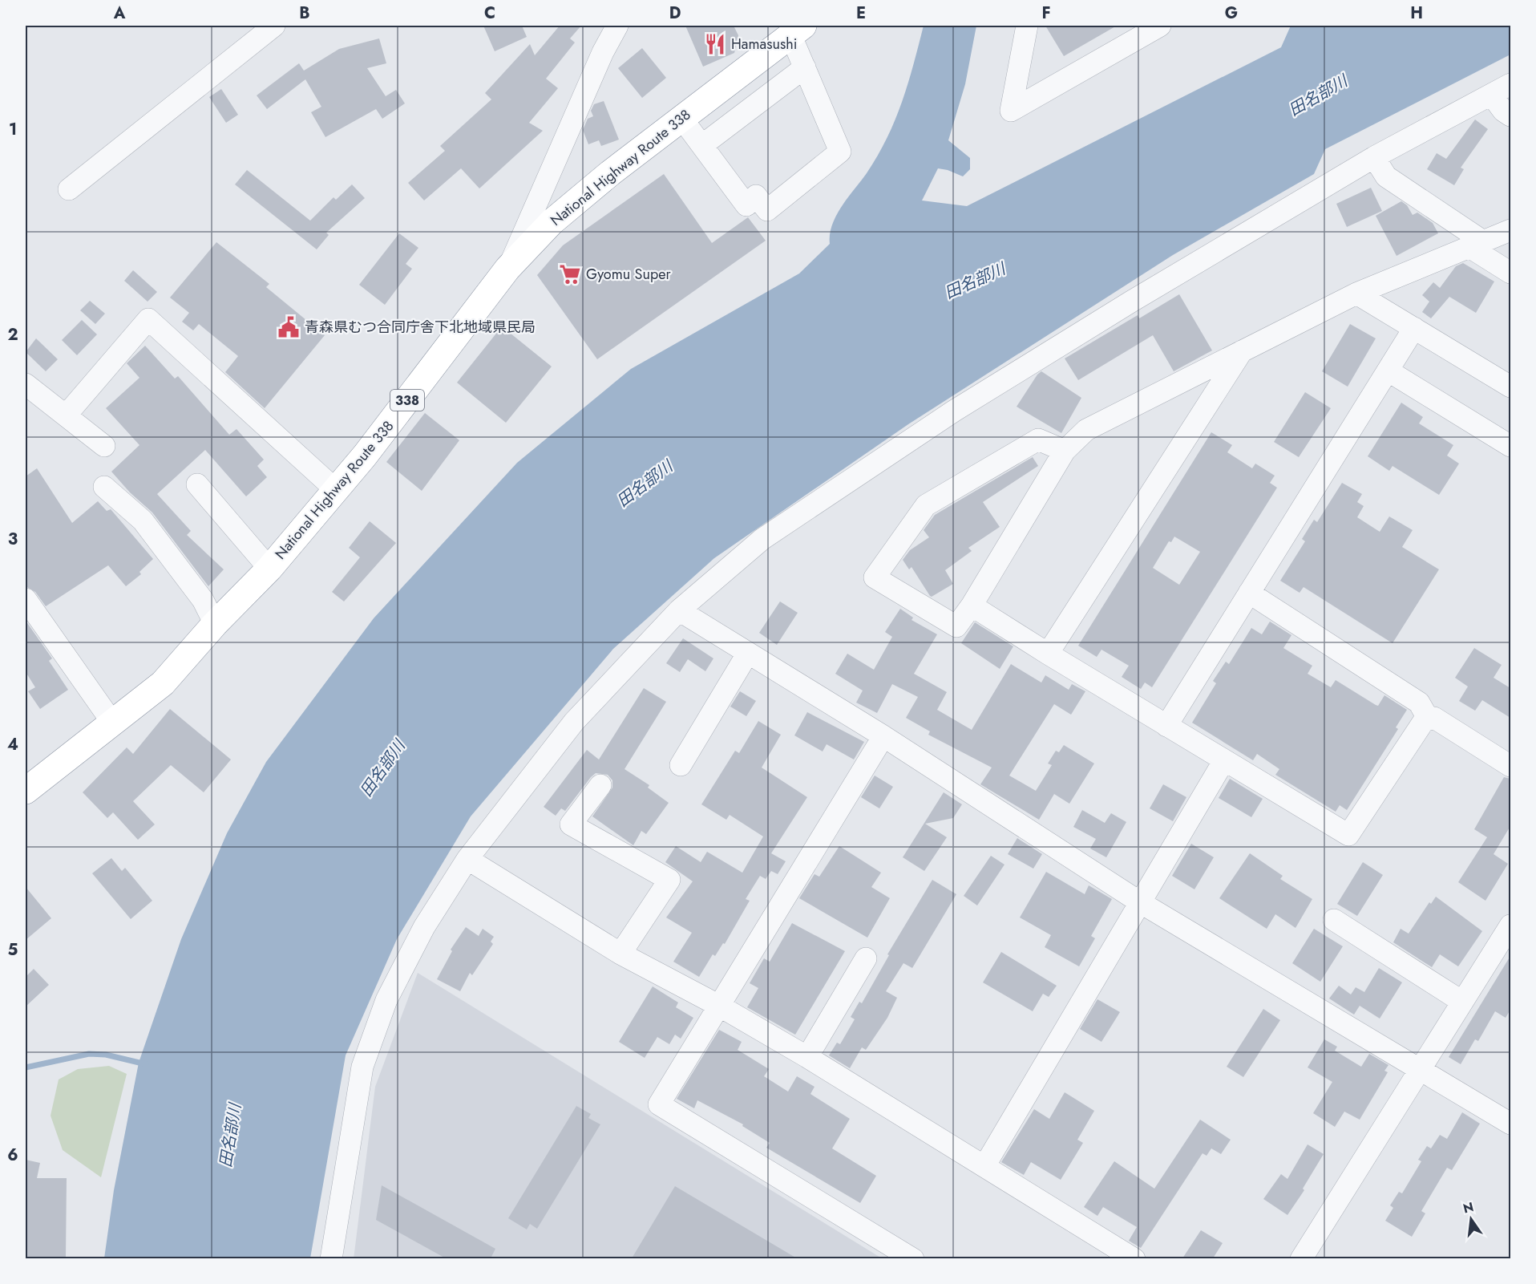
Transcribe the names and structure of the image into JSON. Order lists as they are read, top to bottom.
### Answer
{
  "streets": {
    "highway": ["National Highway Route 338", "338"]
  },
  "water": ["田名部川"],
  "places": {
    "restaurant": ["Hamasushi"],
    "supermarket": ["Gyomu Super"],
    "public building": ["青森県むつ合同庁舎下北地域県民局"]
  },
  "north": "top",
  "grid": {
    "columns": [
      "A",
      "B",
      "C",
      "D",
      "E",
      "F",
      "G",
      "H"
    ],
    "rows": [
      "1",
      "2",
      "3",
      "4",
      "5",
      "6"
    ]
  }
}
